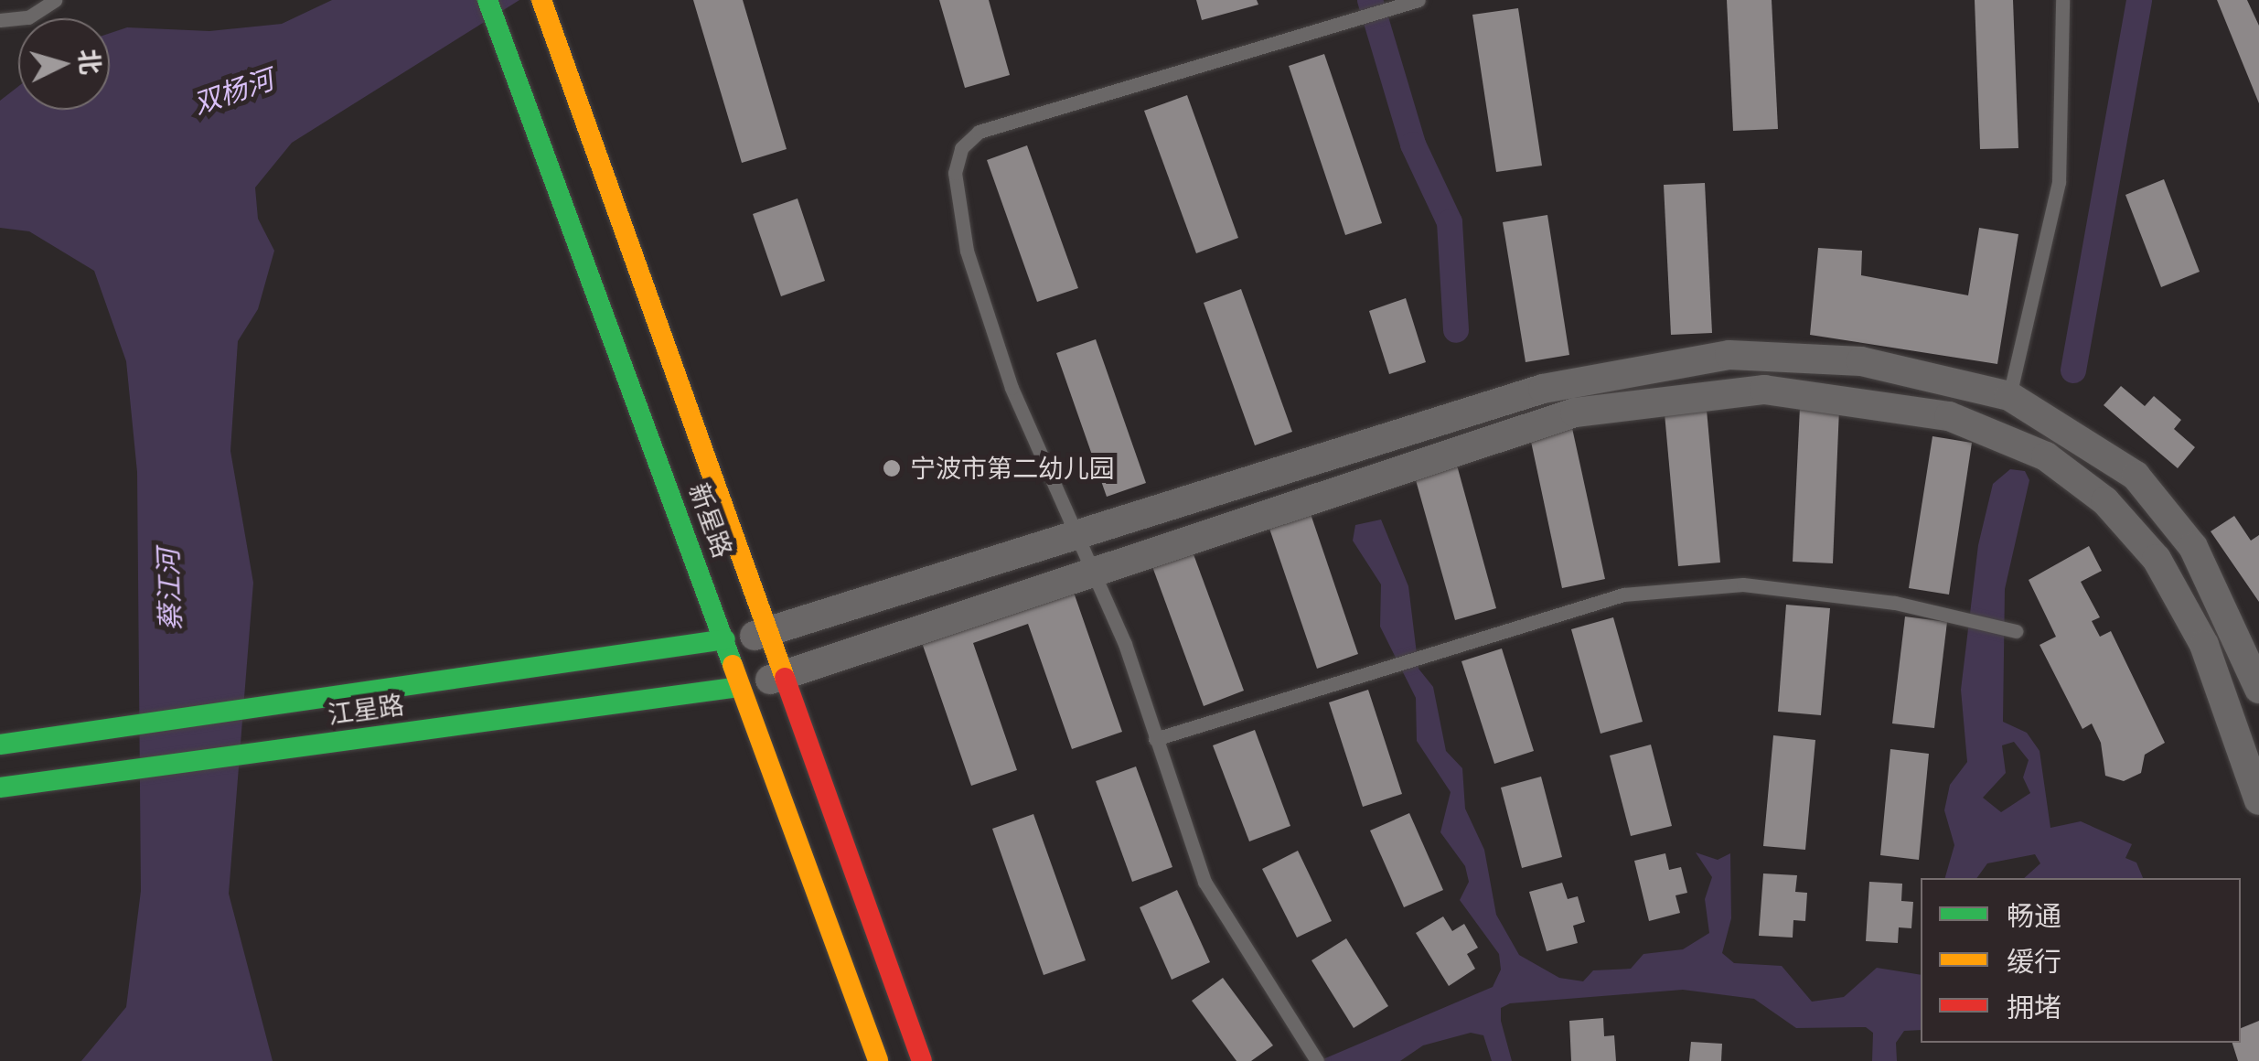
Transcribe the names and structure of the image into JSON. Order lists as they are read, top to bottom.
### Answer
{
  "streets": {
    "main road": ["新星路", "江星路"]
  },
  "crossings": [
    ["新星路", "江星路"]
  ],
  "water": ["双杨河", "蔡江河"],
  "places": ["宁波市第二幼儿园"],
  "legend": ["畅通", "缓行", "拥堵"],
  "north": "right"
}
